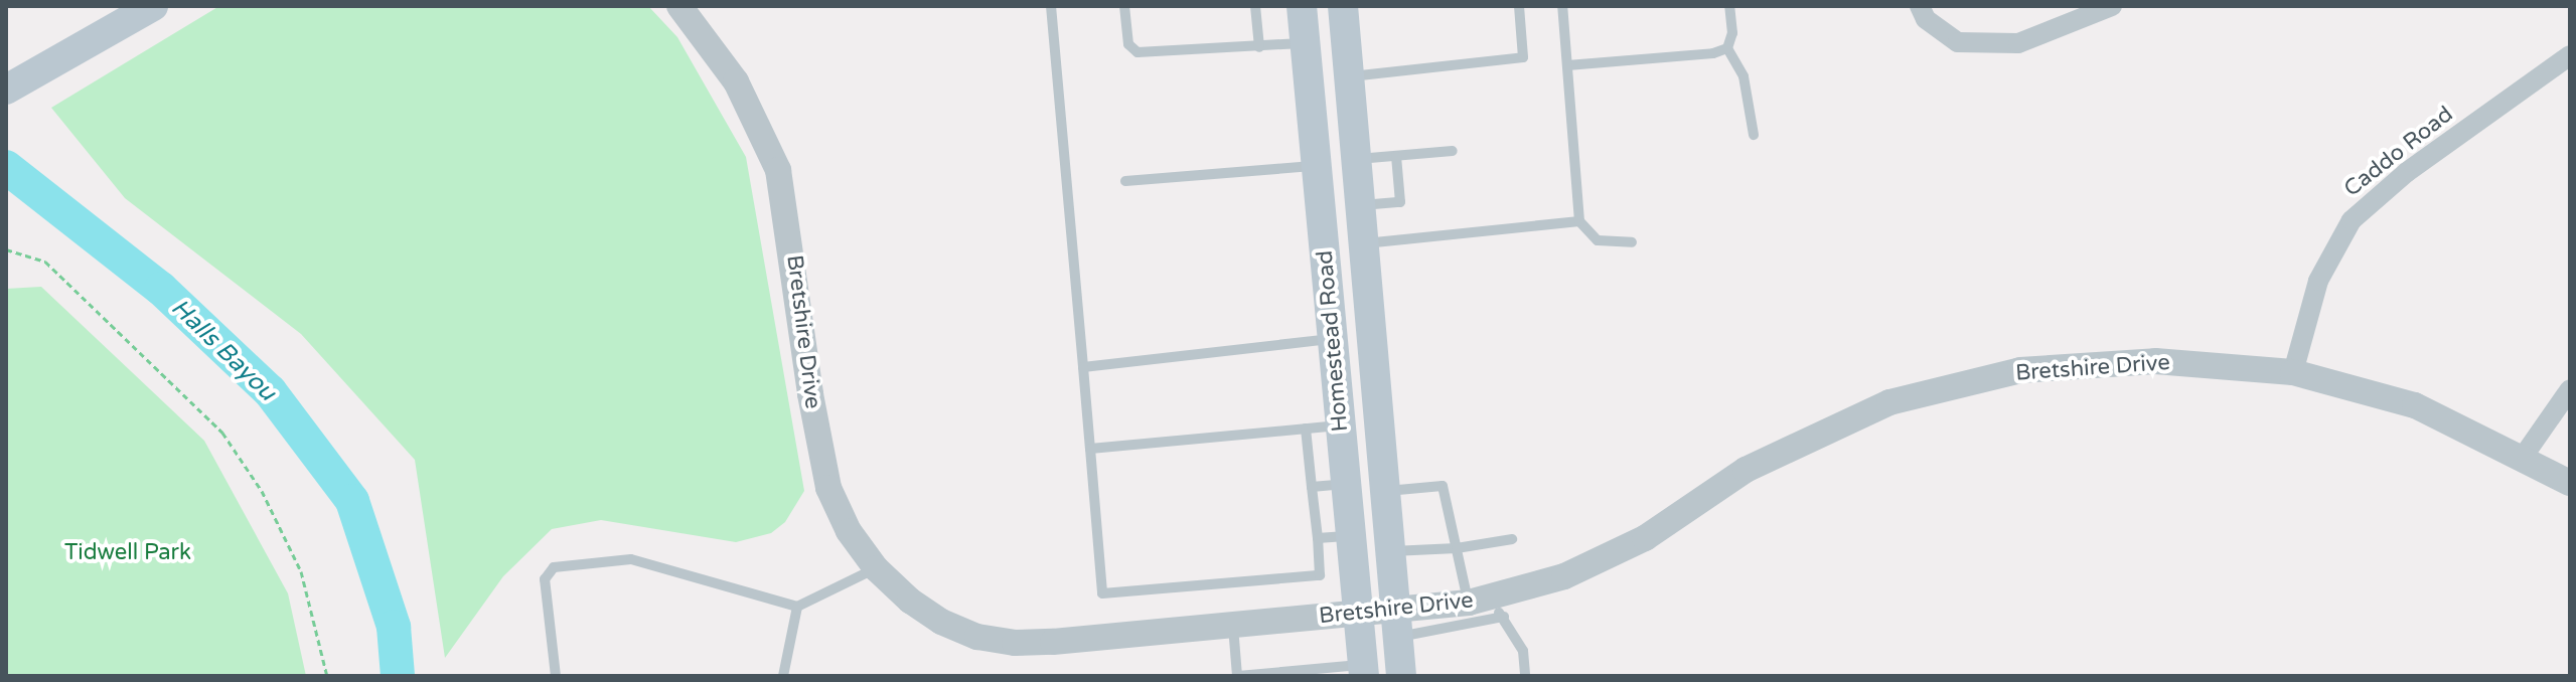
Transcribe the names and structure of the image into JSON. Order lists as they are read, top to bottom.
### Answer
{
  "streets": {
    "main road": ["Homestead Road"],
    "street": ["Caddo Road", "Bretshire Drive"]
  },
  "crossings": [
    ["Caddo Road", "Bretshire Drive"],
    ["Bretshire Drive", "Homestead Road"]
  ],
  "water": ["Halls Bayou"],
  "parks": ["Tidwell Park"]
}
